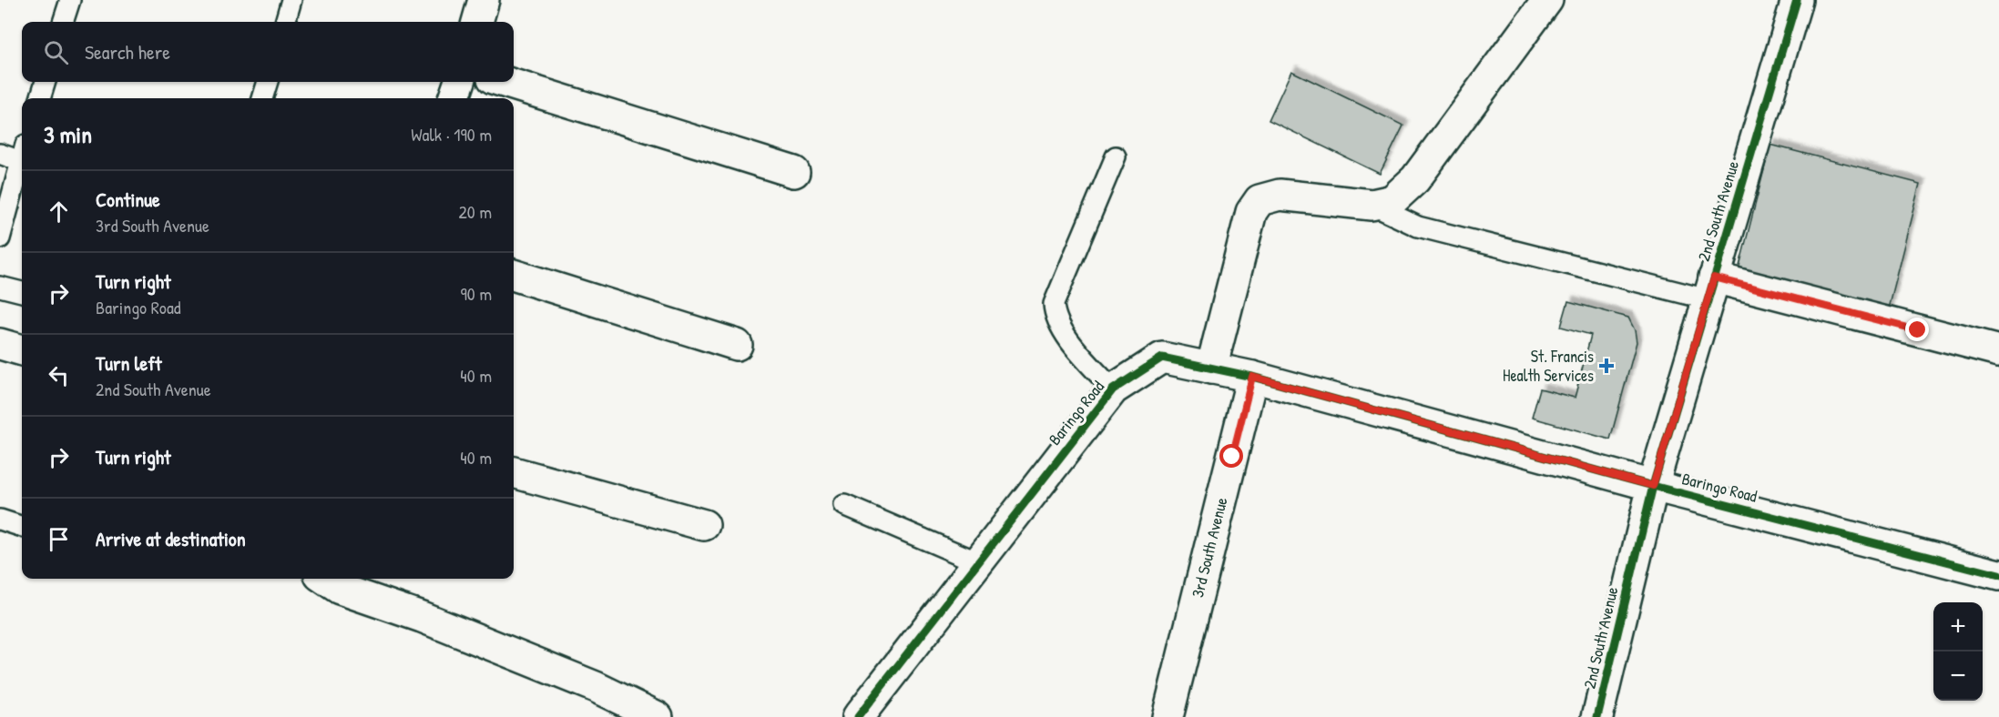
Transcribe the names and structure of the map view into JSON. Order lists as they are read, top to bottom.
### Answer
{
  "streets": {
    "street": ["2nd South Avenue", "Baringo Road", "3rd South Avenue"]
  },
  "crossings": [
    ["2nd South Avenue", "Baringo Road"],
    ["Baringo Road", "3rd South Avenue"]
  ],
  "places": {
    "health": ["St. Francis Health Services"]
  },
  "page": {
    "search": "Search here",
    "heading": ["3 min", "Walk · 190 m"],
    "list": [
      ["Continue", "3rd South Avenue", "20 m"],
      ["Turn right", "Baringo Road", "90 m"],
      ["Turn left", "2nd South Avenue", "40 m"],
      ["Turn right", "40 m"],
      "Arrive at destination"
    ],
    "map_buttons": ["+", "−"]
  }
}
